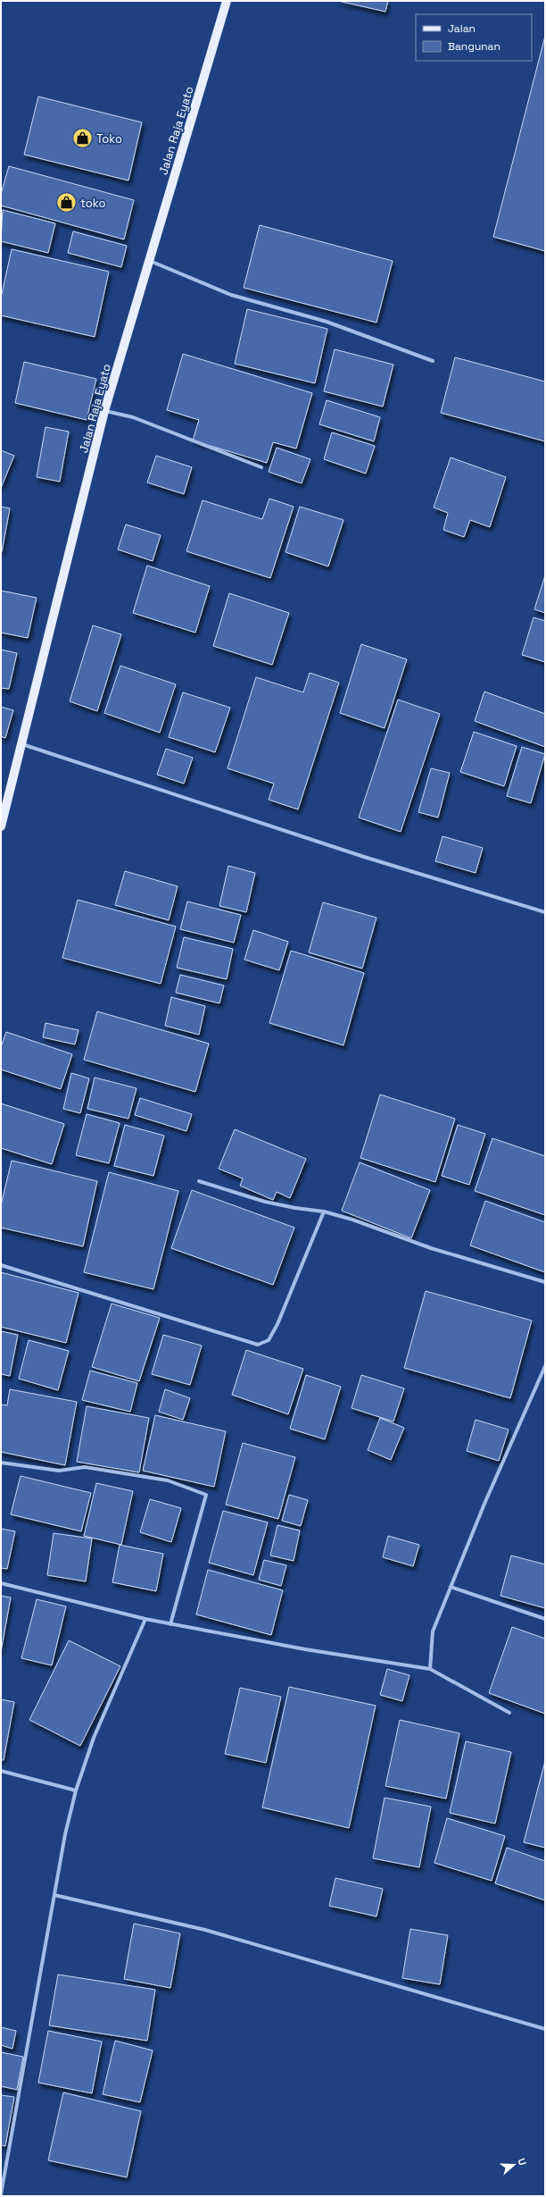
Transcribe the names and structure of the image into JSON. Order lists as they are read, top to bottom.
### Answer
{
  "streets": {
    "main road": ["Jalan Raja Eyato"]
  },
  "places": {
    "shop": ["Toko", "toko"]
  },
  "legend": ["Jalan", "Bangunan"],
  "north": "right"
}
